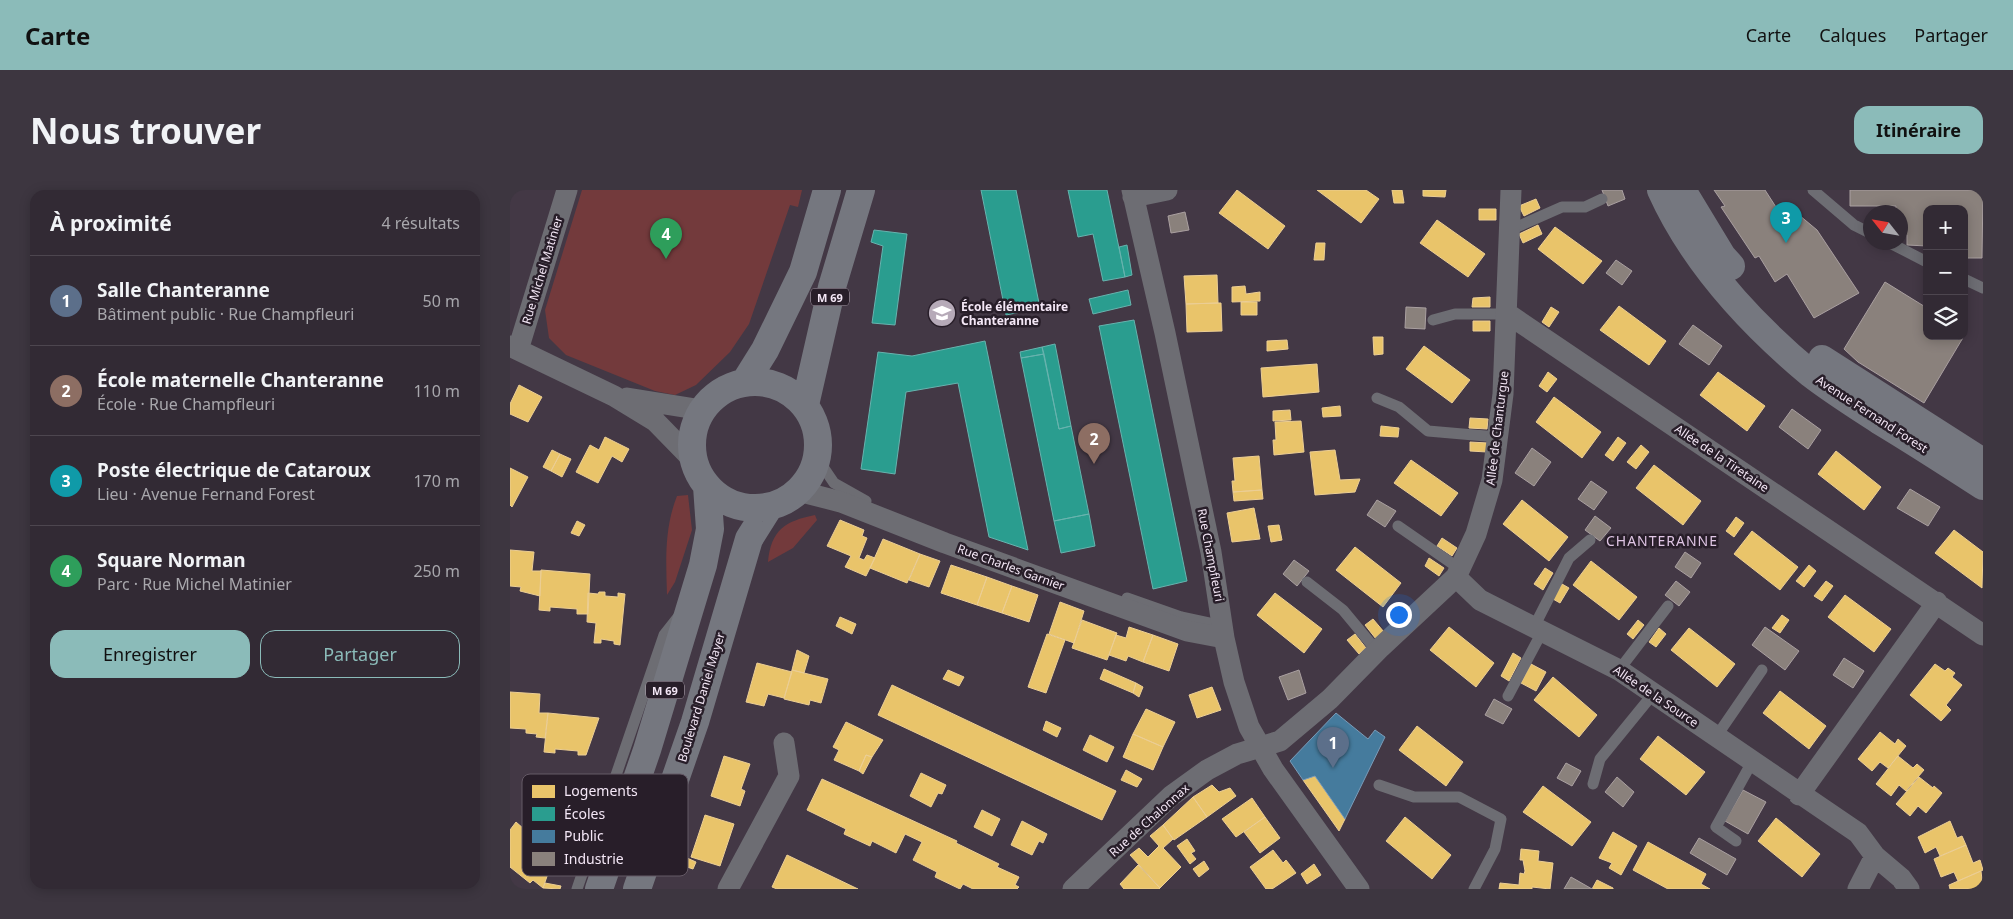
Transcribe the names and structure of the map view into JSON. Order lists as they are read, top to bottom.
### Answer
{
  "streets": {
    "main road": ["M 69", "Avenue Fernand Forest", "Boulevard Daniel Mayer"],
    "street": [
      "Rue Michel Matinier",
      "Allée de Chanturgue",
      "Allée de la Tiretaine",
      "Rue Champfleuri",
      "Rue Charles Garnier",
      "Allée de la Source",
      "Rue de Chalonnax"
    ]
  },
  "crossings": [
    ["M 69", "Rue Charles Garnier"],
    ["M 69", "Boulevard Daniel Mayer"],
    ["Allée de Chanturgue", "Allée de la Tiretaine"],
    ["Allée de Chanturgue", "Rue Champfleuri"],
    ["Allée de Chanturgue", "Allée de la Source"],
    ["Allée de Chanturgue", "Rue de Chalonnax"],
    ["Rue Champfleuri", "Rue Charles Garnier"],
    ["Rue Champfleuri", "Rue de Chalonnax"],
    ["Rue Charles Garnier", "Boulevard Daniel Mayer"]
  ],
  "districts": ["CHANTERANNE"],
  "places": {
    "school or university": ["École élémentaire Chanteranne"]
  },
  "legend": [
    "Logements",
    "Écoles",
    "Public",
    "Industrie"
  ],
  "north": "top left",
  "page": {
    "header": "Carte",
    "nav": ["Carte", "Calques", "Partager"],
    "buttons": [
      "Itinéraire",
      ["Enregistrer", "Partager"]
    ],
    "title": "Nous trouver",
    "heading": ["À proximité", "4 résultats"],
    "pins": [
      "3",
      "4",
      "2",
      "1"
    ],
    "map_buttons": ["+", "−"],
    "list": [
      {
        "mark": "1",
        "name": "Salle Chanteranne",
        "note": "Bâtiment public · Rue Champfleuri",
        "value": "50 m"
      },
      {
        "mark": "2",
        "name": "École maternelle Chanteranne",
        "note": "École · Rue Champfleuri",
        "value": "110 m"
      },
      {
        "mark": "3",
        "name": "Poste électrique de Cataroux",
        "note": "Lieu · Avenue Fernand Forest",
        "value": "170 m"
      },
      {
        "mark": "4",
        "name": "Square Norman",
        "note": "Parc · Rue Michel Matinier",
        "value": "250 m"
      }
    ]
  }
}
